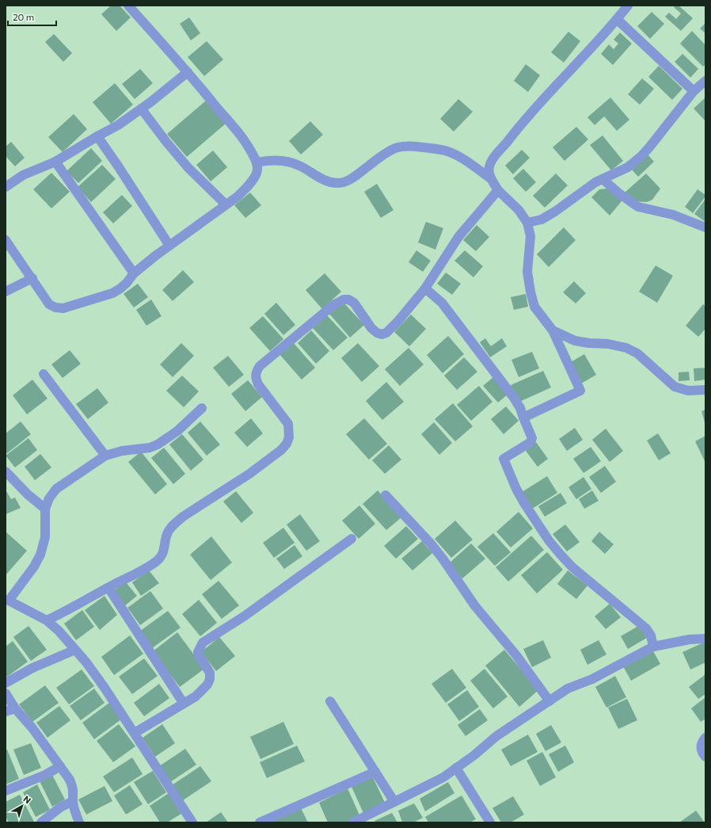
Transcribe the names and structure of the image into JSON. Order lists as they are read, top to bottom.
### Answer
{
  "scale_bar": "20 m",
  "north": "top right"
}
